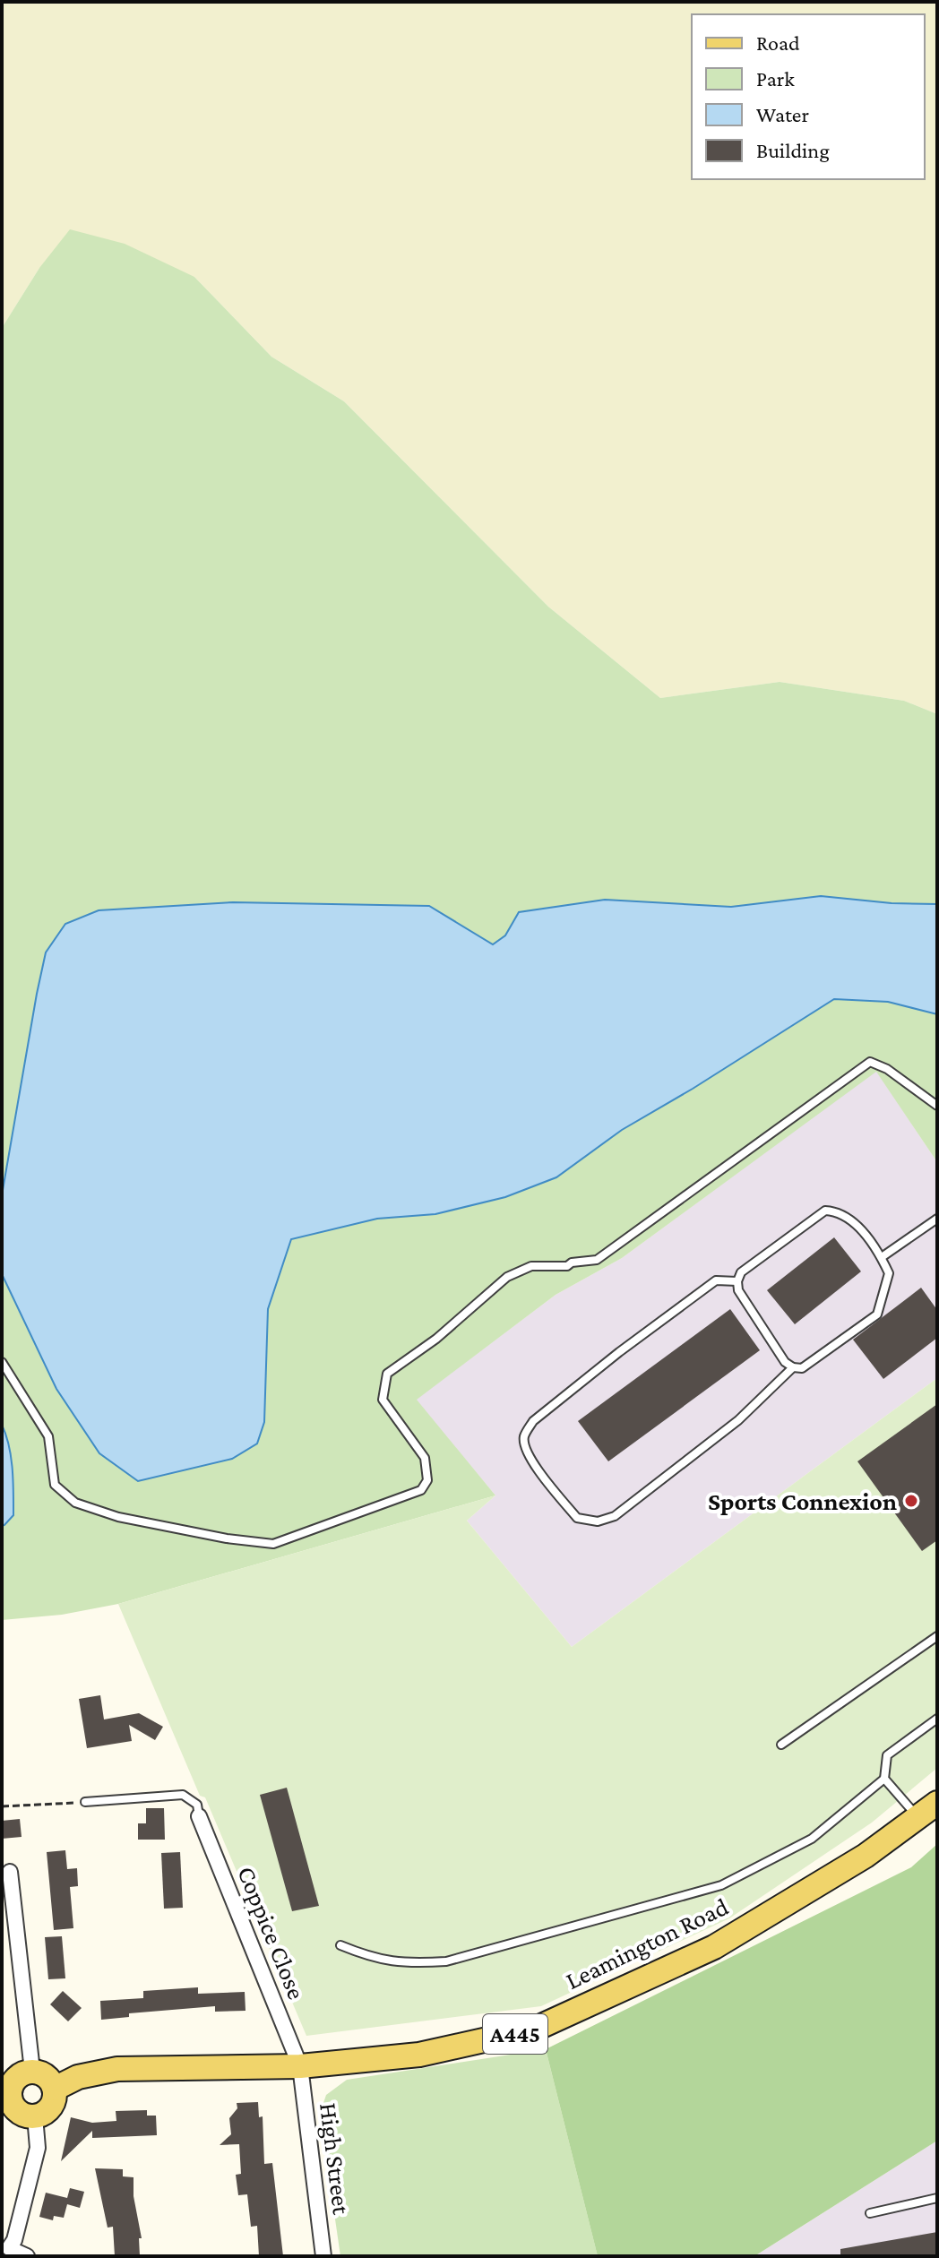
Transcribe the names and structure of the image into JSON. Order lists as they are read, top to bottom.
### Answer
{
  "streets": {
    "main road": ["Leamington Road", "A445"],
    "street": ["Coppice Close", "High Street"]
  },
  "crossings": [
    ["Coppice Close", "Leamington Road"],
    ["Coppice Close", "High Street"],
    ["Leamington Road", "High Street"]
  ],
  "places": ["Sports Connexion"],
  "legend": [
    "Road",
    "Park",
    "Water",
    "Building"
  ]
}
